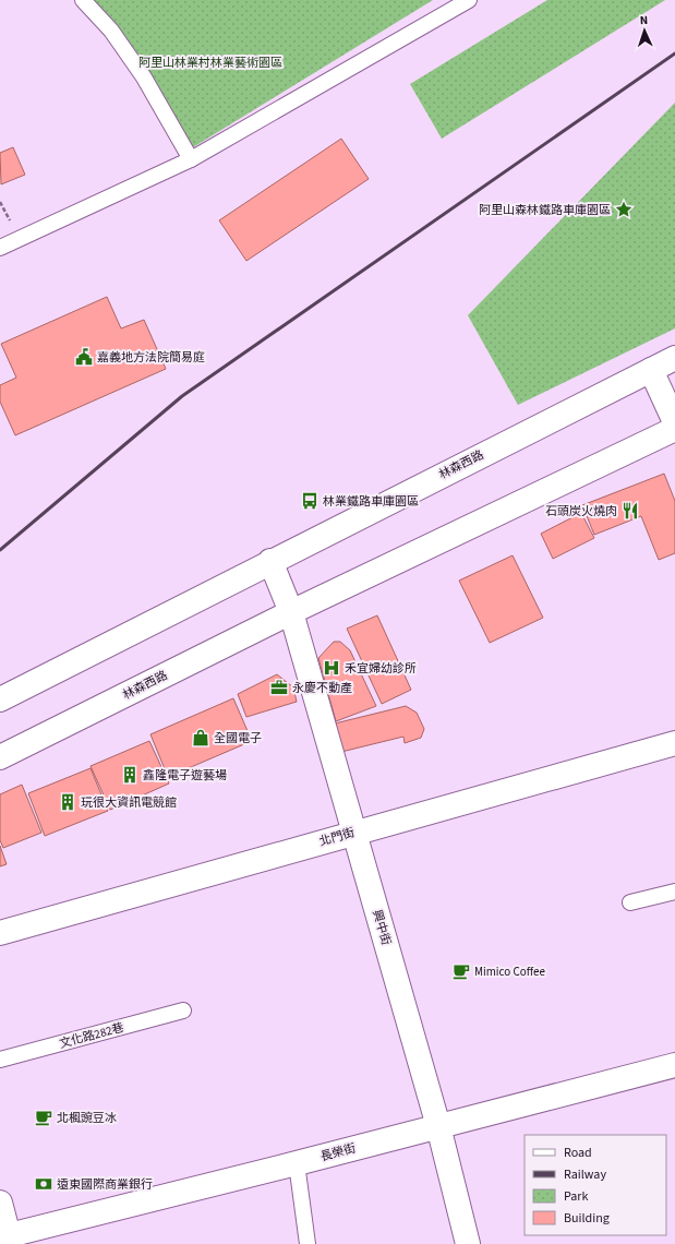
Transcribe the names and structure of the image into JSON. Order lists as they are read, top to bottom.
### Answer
{
  "streets": {
    "street": [
      "林森西路",
      "北門街",
      "興中街",
      "長榮街"
    ],
    "lane": ["文化路282巷"]
  },
  "crossings": [
    ["林森西路", "興中街"],
    ["北門街", "興中街"],
    ["興中街", "長榮街"]
  ],
  "parks": ["阿里山林業村林業藝術園區"],
  "places": {
    "place": ["阿里山森林鐵路車庫園區"],
    "public building": ["嘉義地方法院簡易庭"],
    "bus stop": ["林業鐵路車庫園區"],
    "restaurant": ["石頭炭火燒肉"],
    "hospital": ["禾宜婦幼診所"],
    "office": ["永慶不動產"],
    "shop": ["全國電子"],
    "building": ["鑫隆電子遊藝場", "玩很大資訊電競館"],
    "cafe": ["Mimico Coffee", "北楓豌豆冰"],
    "bank": ["遠東國際商業銀行"]
  },
  "legend": [
    "Road",
    "Railway",
    "Park",
    "Building"
  ],
  "north": "top"
}
